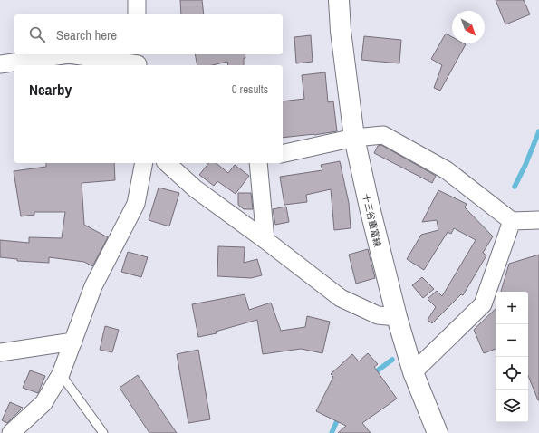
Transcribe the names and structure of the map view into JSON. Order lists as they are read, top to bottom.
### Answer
{
  "streets": {
    "main road": ["十三谷重富線"]
  },
  "north": "bottom right",
  "page": {
    "search": "Search here",
    "heading": ["Nearby", "0 results"],
    "map_buttons": ["+", "−"]
  }
}
